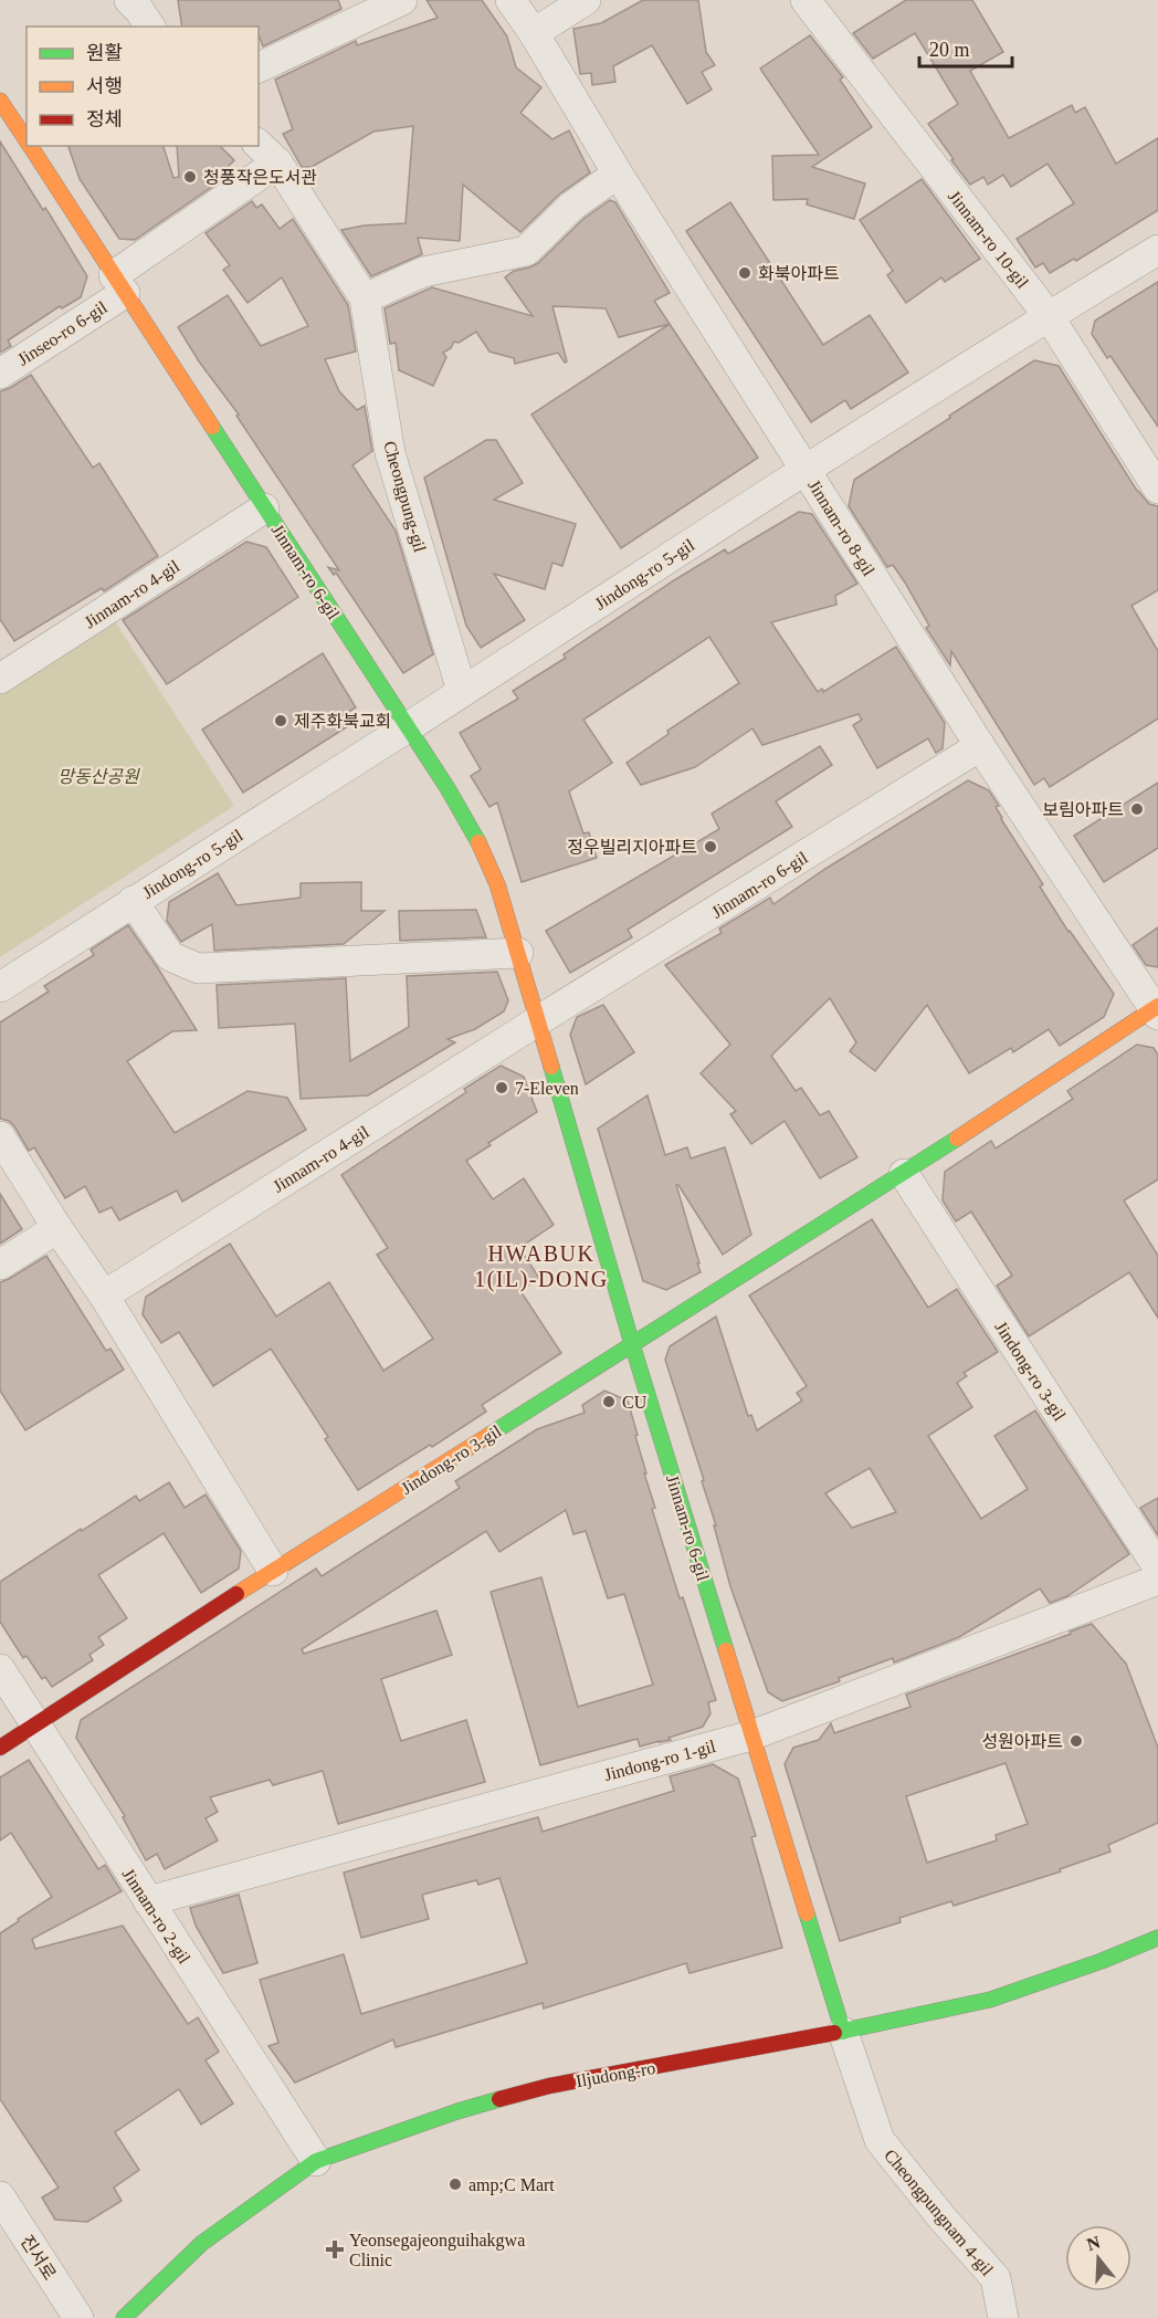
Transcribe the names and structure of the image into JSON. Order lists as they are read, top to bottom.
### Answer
{
  "streets": {
    "street": [
      "Jinnam-ro 10-gil",
      "Jinseo-ro 6-gil",
      "Cheongpung-gil",
      "Jinnam-ro 8-gil",
      "Jinnam-ro 6-gil",
      "Jindong-ro 5-gil",
      "Jinnam-ro 4-gil",
      "Jindong-ro 3-gil",
      "Jindong-ro 1-gil",
      "Jinnam-ro 2-gil",
      "Iljudong-ro",
      "Cheongpungnam 4-gil",
      "진서로"
    ]
  },
  "crossings": [
    ["Jinnam-ro 10-gil", "Jindong-ro 5-gil"],
    ["Jinseo-ro 6-gil", "Cheongpung-gil"],
    ["Jinseo-ro 6-gil", "Jinnam-ro 6-gil"],
    ["Cheongpung-gil", "Jindong-ro 5-gil"],
    ["Jinnam-ro 8-gil", "Jinnam-ro 6-gil"],
    ["Jinnam-ro 8-gil", "Jindong-ro 5-gil"],
    ["Jinnam-ro 8-gil", "Jindong-ro 3-gil"],
    ["Jinnam-ro 6-gil", "Jindong-ro 5-gil"],
    ["Jinnam-ro 6-gil", "Jinnam-ro 4-gil"],
    ["Jinnam-ro 6-gil", "Jindong-ro 3-gil"],
    ["Jinnam-ro 6-gil", "Jindong-ro 1-gil"],
    ["Jinnam-ro 6-gil", "Iljudong-ro"],
    ["Jinnam-ro 6-gil", "Cheongpungnam 4-gil"],
    ["Jindong-ro 3-gil", "Jinnam-ro 2-gil"],
    ["Jindong-ro 1-gil", "Jinnam-ro 2-gil"],
    ["Jinnam-ro 2-gil", "Iljudong-ro"],
    ["Iljudong-ro", "Cheongpungnam 4-gil"]
  ],
  "districts": ["HWABUK 1(IL)-DONG"],
  "parks": ["망동산공원"],
  "places": {
    "other": [
      "청풍작은도서관",
      "화북아파트",
      "제주화북교회",
      "보림아파트",
      "정우빌리지아파트",
      "7-Eleven",
      "CU",
      "성원아파트",
      "amp;C Mart"
    ],
    "health": ["Yeonsegajeonguihakgwa Clinic"]
  },
  "legend": ["원활", "서행", "정체"],
  "scale_bar": "20 m",
  "north": "top"
}
